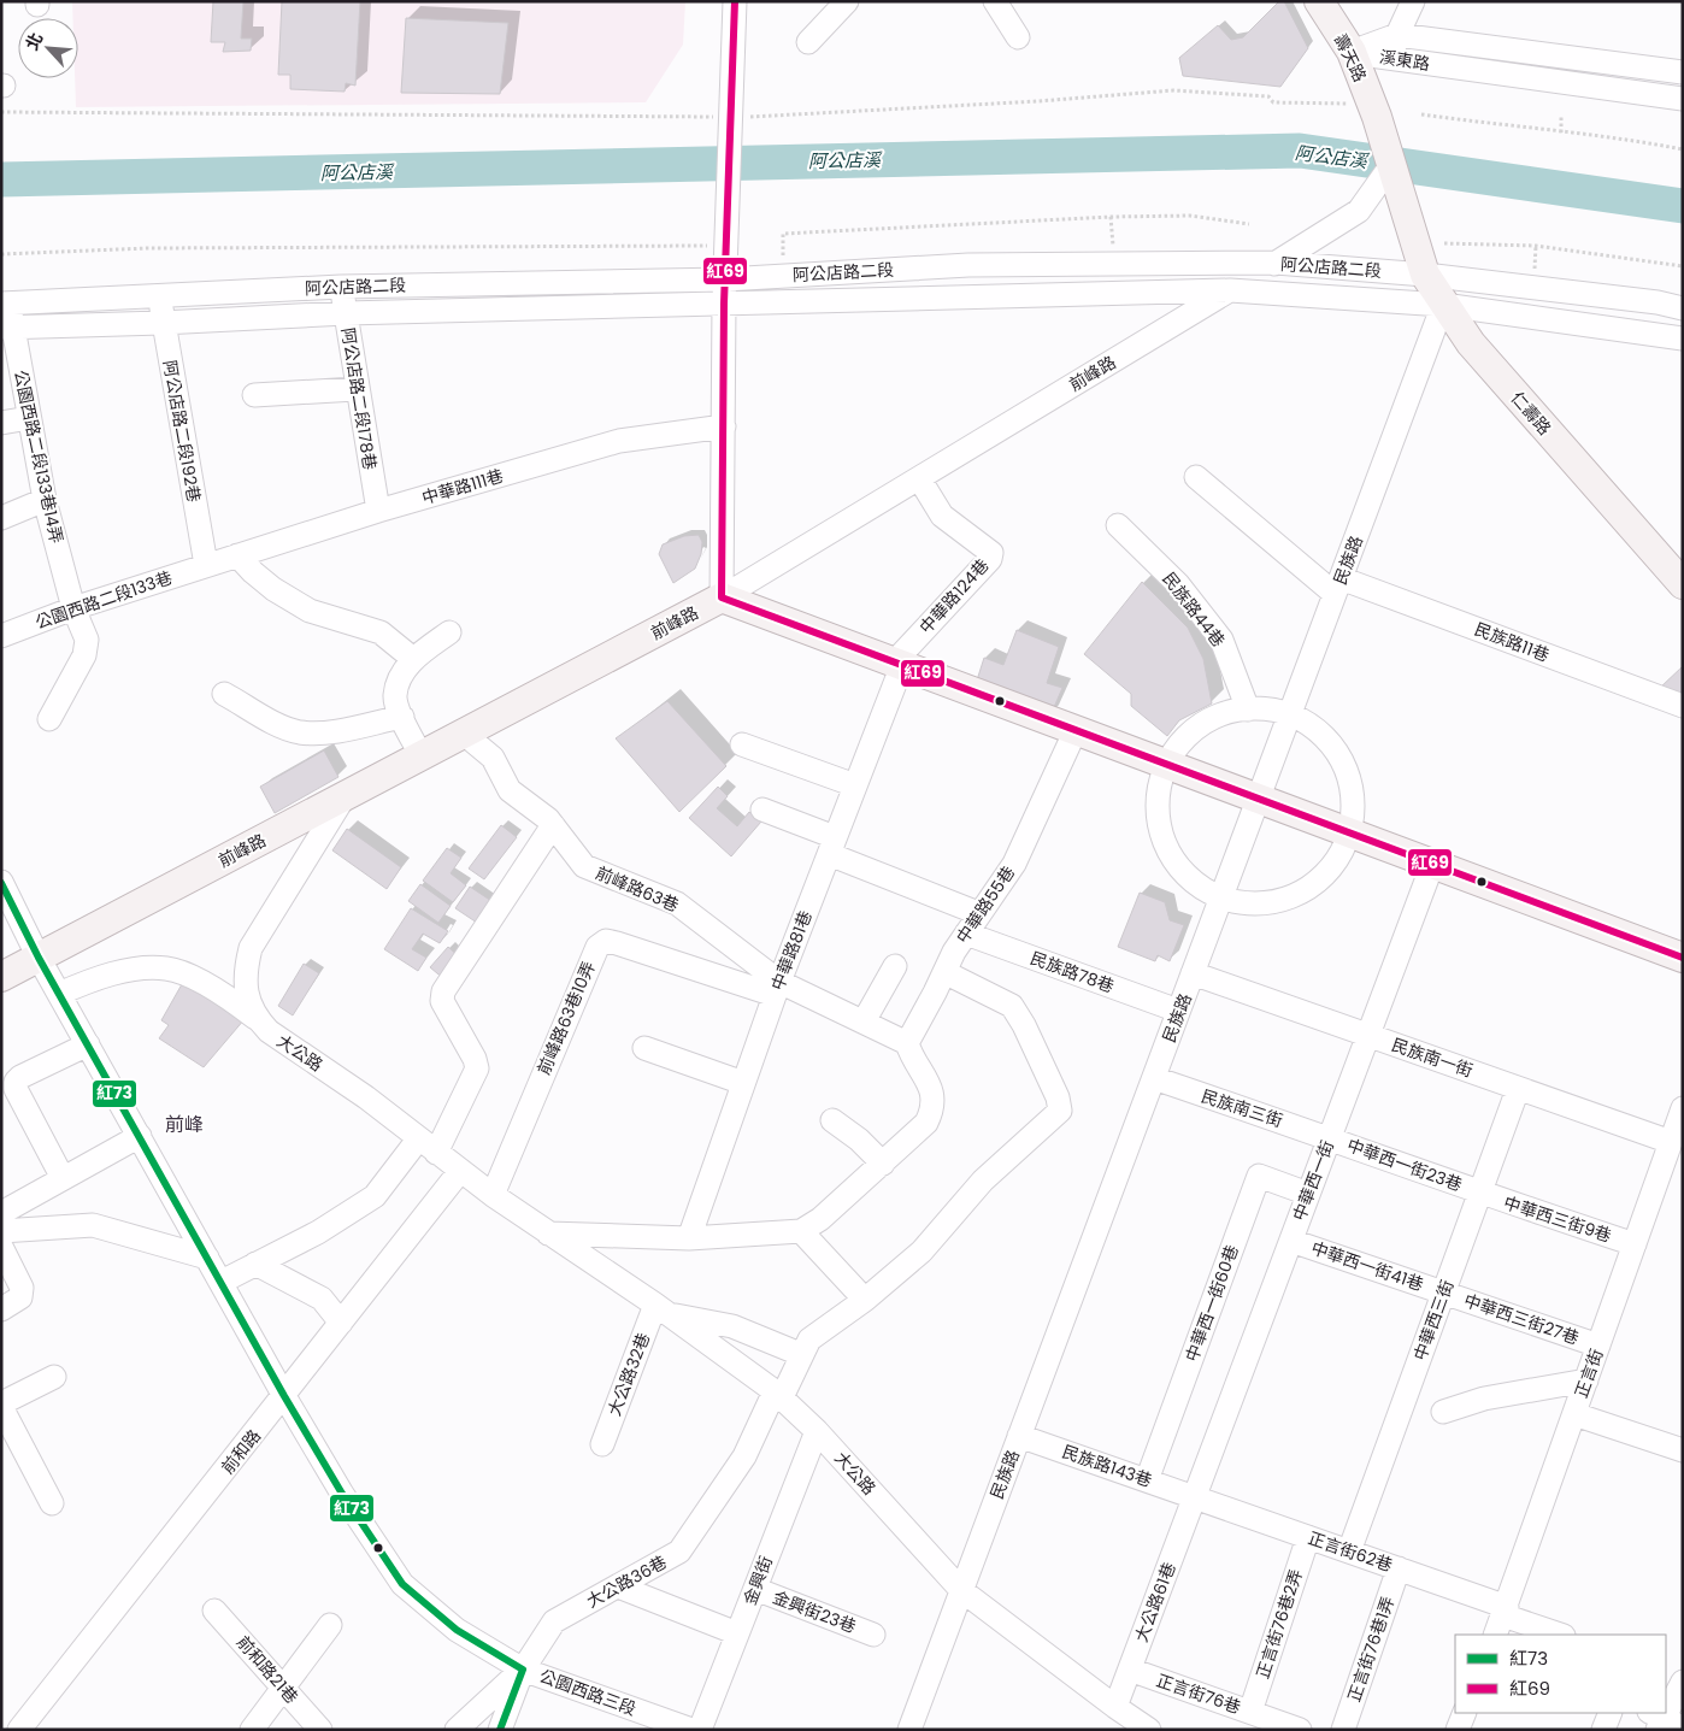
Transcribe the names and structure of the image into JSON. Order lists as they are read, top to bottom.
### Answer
{
  "streets": {
    "main road": ["壽天路", "前峰路", "仁壽路"],
    "street": [
      "溪東路",
      "阿公店路二段",
      "阿公店路二段178巷",
      "阿公店路二段192巷",
      "公園西路二段133巷14弄",
      "中華路111巷",
      "民族路",
      "中華路124巷",
      "公園西路二段133巷",
      "民族路44巷",
      "民族路11巷",
      "前峰路63巷",
      "中華路55巷",
      "中華路81巷",
      "民族路78巷",
      "前峰路63巷10弄",
      "大公路",
      "民族南一街",
      "民族南三街",
      "中華西一街23巷",
      "中華西一街",
      "中華西三街9巷",
      "中華西一街41巷",
      "中華西一街60巷",
      "中華西三街27巷",
      "中華西三街",
      "正言街",
      "大公路32巷",
      "前和路",
      "民族路143巷",
      "正言街62巷",
      "金興街",
      "大公路36巷",
      "大公路61巷",
      "金興街23巷",
      "正言街76巷2弄",
      "正言街76巷1弄",
      "前和路21巷",
      "公園西路三段",
      "正言街76巷"
    ]
  },
  "crossings": [
    ["壽天路", "溪東路"],
    ["壽天路", "前峰路"],
    ["壽天路", "仁壽路"],
    ["阿公店路二段", "前峰路"],
    ["阿公店路二段", "阿公店路二段178巷"],
    ["阿公店路二段", "仁壽路"],
    ["阿公店路二段", "阿公店路二段192巷"],
    ["阿公店路二段", "公園西路二段133巷14弄"],
    ["阿公店路二段", "民族路"],
    ["前峰路", "仁壽路"],
    ["前峰路", "中華路124巷"],
    ["前峰路", "前峰路63巷"],
    ["前峰路", "公園西路三段"],
    ["阿公店路二段178巷", "中華路111巷"],
    ["仁壽路", "民族路"],
    ["阿公店路二段192巷", "中華路111巷"],
    ["阿公店路二段192巷", "公園西路二段133巷"],
    ["公園西路二段133巷14弄", "公園西路二段133巷"],
    ["中華路111巷", "公園西路二段133巷"],
    ["民族路", "民族路11巷"],
    ["民族路", "民族路78巷"],
    ["民族路", "大公路"],
    ["民族路", "民族南一街"],
    ["民族路", "民族南三街"],
    ["民族路", "民族路143巷"],
    ["中華路124巷", "中華路81巷"],
    ["前峰路63巷", "中華路55巷"],
    ["前峰路63巷", "中華路81巷"],
    ["前峰路63巷", "前峰路63巷10弄"],
    ["中華路55巷", "民族路78巷"],
    ["中華路55巷", "大公路36巷"],
    ["中華路81巷", "前峰路63巷10弄"],
    ["前峰路63巷10弄", "大公路"],
    ["大公路", "大公路32巷"],
    ["大公路", "前和路"],
    ["大公路", "金興街"],
    ["大公路", "大公路36巷"],
    ["大公路", "大公路61巷"],
    ["大公路", "公園西路三段"],
    ["民族南一街", "中華西一街"],
    ["民族南一街", "中華西三街"],
    ["民族南一街", "正言街"],
    ["民族南三街", "中華西一街23巷"],
    ["民族南三街", "中華西一街"],
    ["中華西一街23巷", "中華西一街"],
    ["中華西一街23巷", "中華西三街9巷"],
    ["中華西一街23巷", "中華西三街"],
    ["中華西一街", "中華西一街41巷"],
    ["中華西一街", "中華西一街60巷"],
    ["中華西一街", "民族路143巷"],
    ["中華西一街", "正言街62巷"],
    ["中華西一街", "大公路61巷"],
    ["中華西三街9巷", "中華西三街"],
    ["中華西三街9巷", "正言街"],
    ["中華西一街41巷", "中華西三街27巷"],
    ["中華西一街41巷", "中華西三街"],
    ["中華西一街60巷", "民族路143巷"],
    ["中華西三街27巷", "中華西三街"],
    ["中華西三街27巷", "正言街"],
    ["中華西三街", "正言街62巷"],
    ["正言街", "正言街62巷"],
    ["前和路", "公園西路三段"],
    ["民族路143巷", "正言街62巷"],
    ["民族路143巷", "大公路61巷"],
    ["正言街62巷", "大公路61巷"],
    ["正言街62巷", "正言街76巷2弄"],
    ["正言街62巷", "正言街76巷1弄"],
    ["金興街", "金興街23巷"],
    ["大公路36巷", "公園西路三段"],
    ["大公路61巷", "正言街76巷"],
    ["正言街76巷2弄", "正言街76巷"]
  ],
  "districts": ["前峰"],
  "water": ["阿公店溪"],
  "lines": ["transit line 紅69", "transit line 紅73"],
  "legend": ["紅73", "紅69"],
  "north": "top left"
}
